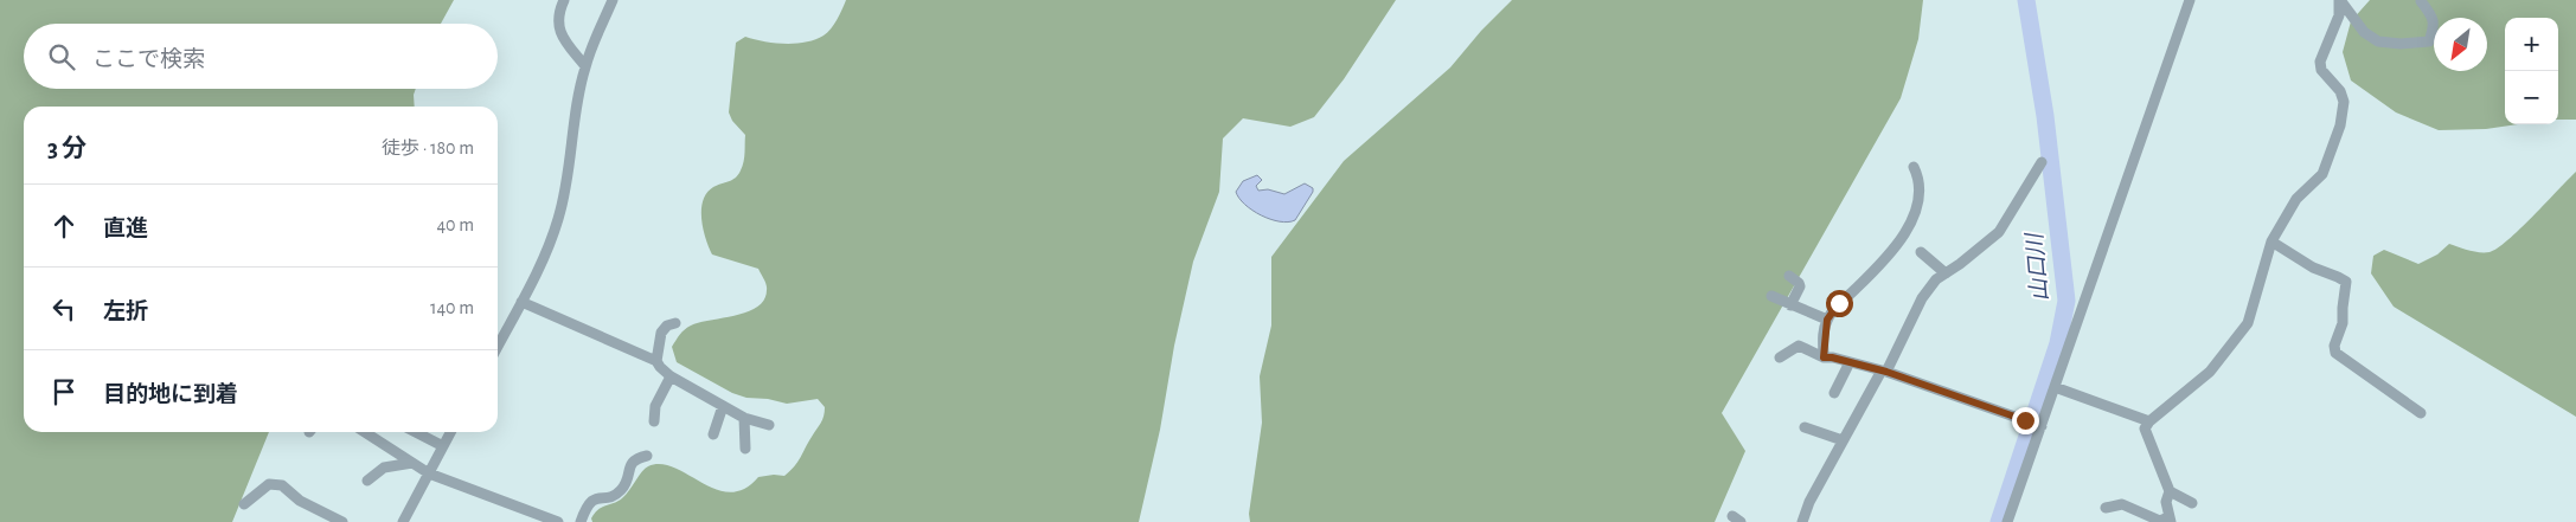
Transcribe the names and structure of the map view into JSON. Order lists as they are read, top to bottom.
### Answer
{
  "water": ["山口川"],
  "north": "bottom left",
  "page": {
    "map_buttons": ["+", "−"],
    "search": "ここで検索",
    "heading": ["3 分", "徒歩 · 180 m"],
    "list": [
      ["直進", "40 m"],
      ["左折", "140 m"],
      "目的地に到着"
    ]
  }
}
